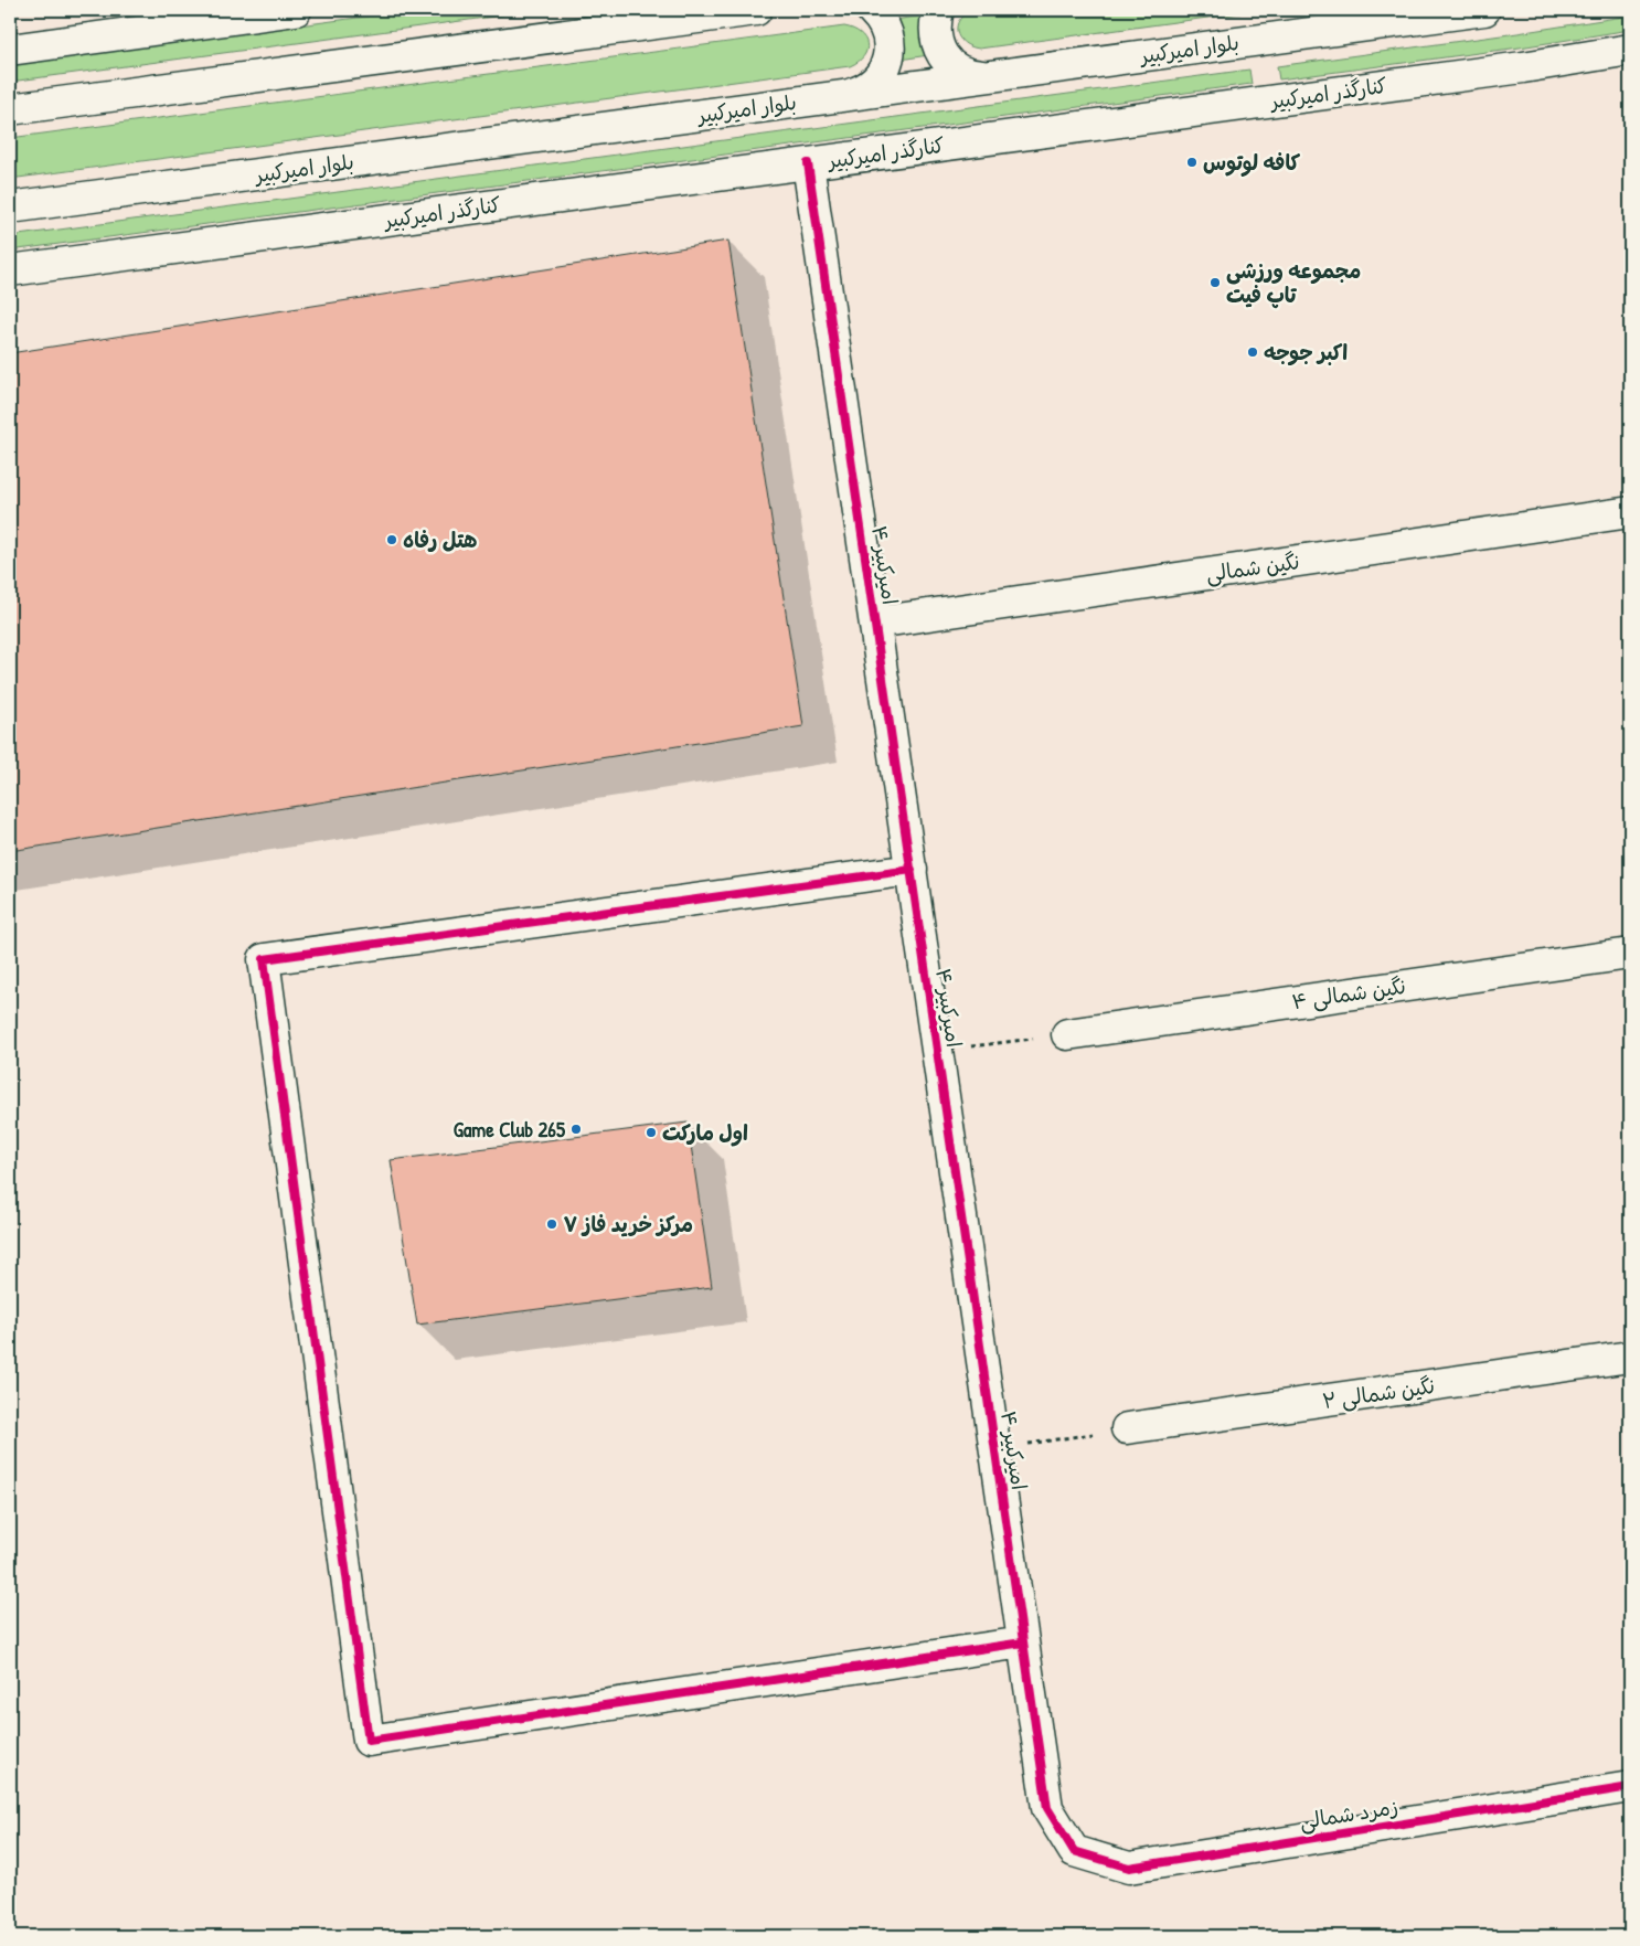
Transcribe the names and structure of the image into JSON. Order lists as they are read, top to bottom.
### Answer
{
  "streets": {
    "street": [
      "بلوار امیرکبیر",
      "کنارگذر امیرکبیر",
      "امیرکبیر ۴",
      "نگین شمالی",
      "نگین شمالی ۴",
      "نگین شمالی ۲",
      "زمرد شمالی"
    ]
  },
  "crossings": [
    ["کنارگذر امیرکبیر", "امیرکبیر ۴"],
    ["امیرکبیر ۴", "نگین شمالی"],
    ["امیرکبیر ۴", "زمرد شمالی"]
  ],
  "places": [
    "کافه لوتوس",
    "مجموعه ورزشی تاپ فیت",
    "اکبر جوجه",
    "هتل رفاه",
    "Game Club 265",
    "اول مارکت",
    "مرکز خرید فاز ۷"
  ]
}
